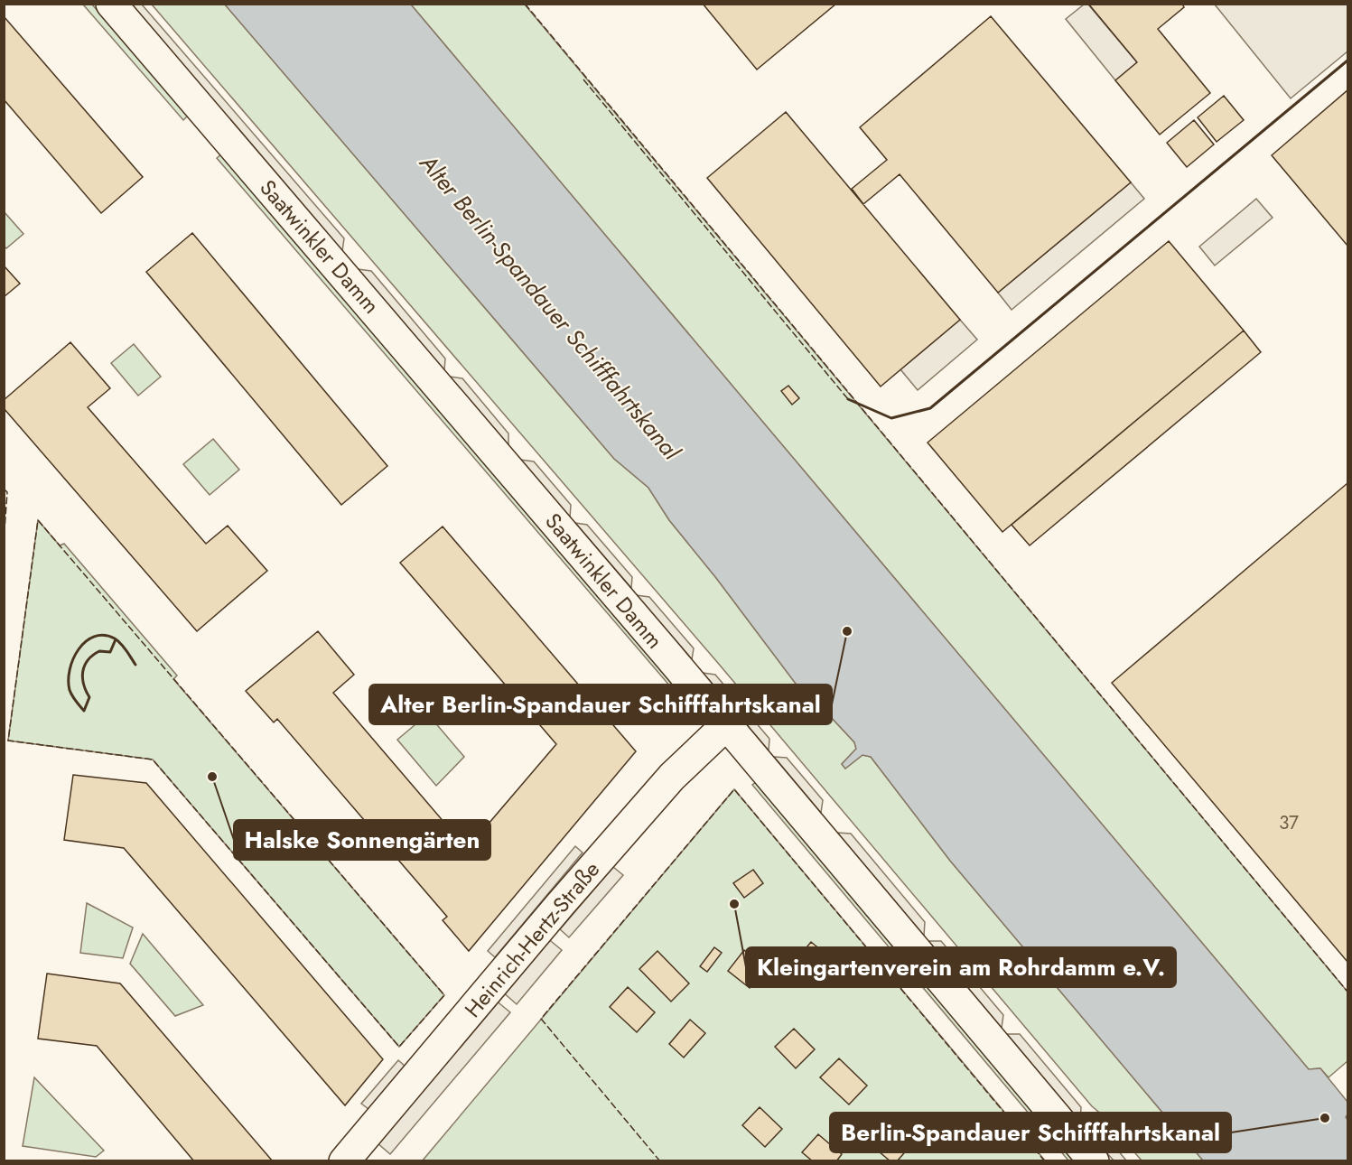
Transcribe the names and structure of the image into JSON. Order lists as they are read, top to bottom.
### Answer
{
  "streets": {
    "main road": ["Saatwinkler Damm", "Heinrich-Hertz-Straße"]
  },
  "crossings": [
    ["Saatwinkler Damm", "Heinrich-Hertz-Straße"]
  ],
  "water": ["Alter Berlin-Spandauer Schifffahrtskanal"],
  "places": [
    "Alter Berlin-Spandauer Schifffahrtskanal",
    "Halske Sonnengärten",
    "Kleingartenverein am Rohrdamm e.V.",
    "Berlin-Spandauer Schifffahrtskanal"
  ],
  "house_numbers": ["37"]
}
